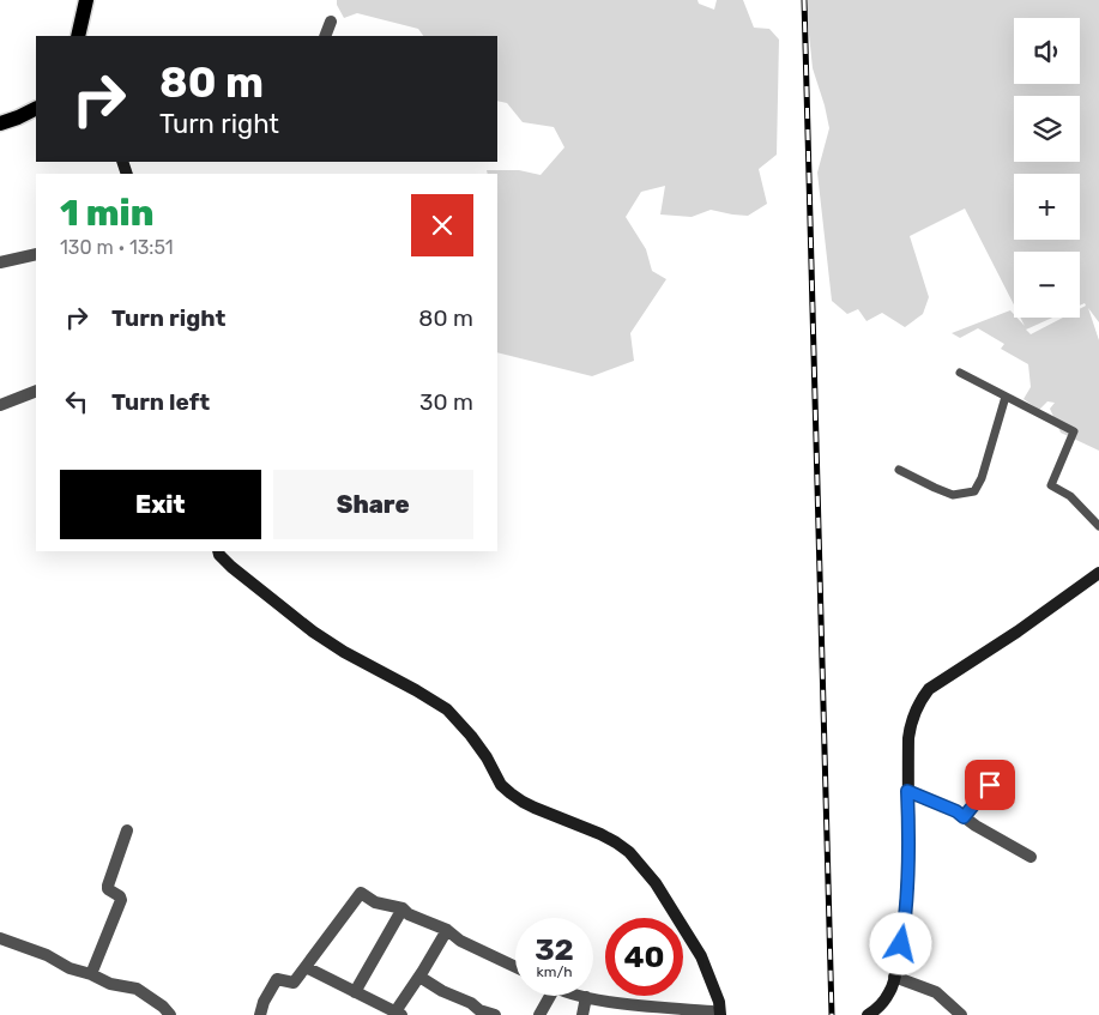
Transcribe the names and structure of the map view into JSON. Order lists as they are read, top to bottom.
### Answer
{
  "page": {
    "map_buttons": ["+", "−"],
    "turn": ["80 m", "Turn right"],
    "heading": ["1 min", "130 m · 13:51"],
    "list": [
      {
        "name": "Turn right",
        "value": "80 m"
      },
      {
        "name": "Turn left",
        "value": "30 m"
      }
    ],
    "buttons": ["Exit", "Share"],
    "speed": "32 km/h",
    "limit": "40"
  }
}
